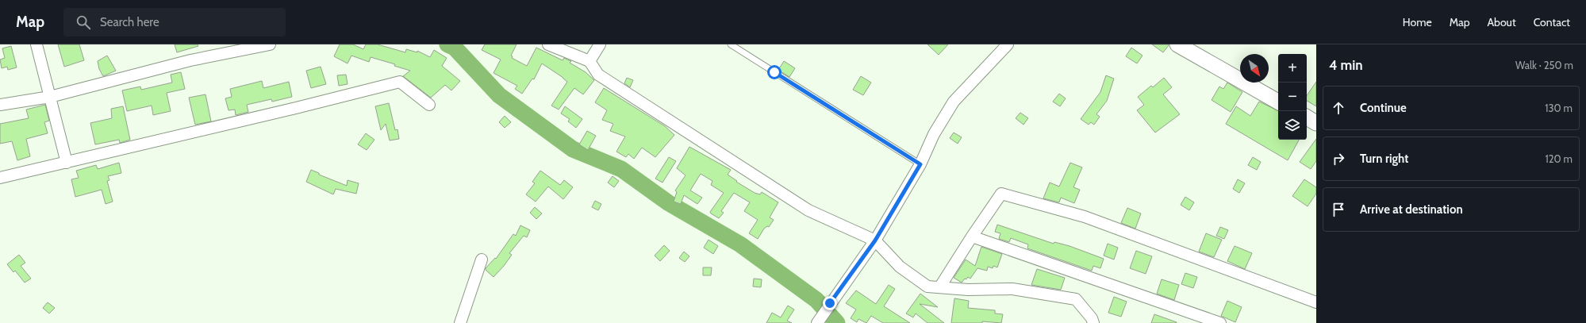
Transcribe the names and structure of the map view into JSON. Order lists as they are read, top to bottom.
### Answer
{
  "north": "bottom right",
  "page": {
    "header": "Map",
    "search": "Search here",
    "nav": [
      "Home",
      "Map",
      "About",
      "Contact"
    ],
    "heading": ["4 min", "Walk · 250 m"],
    "map_buttons": ["+", "−"],
    "list": [
      ["Continue", "130 m"],
      ["Turn right", "120 m"],
      "Arrive at destination"
    ]
  }
}
